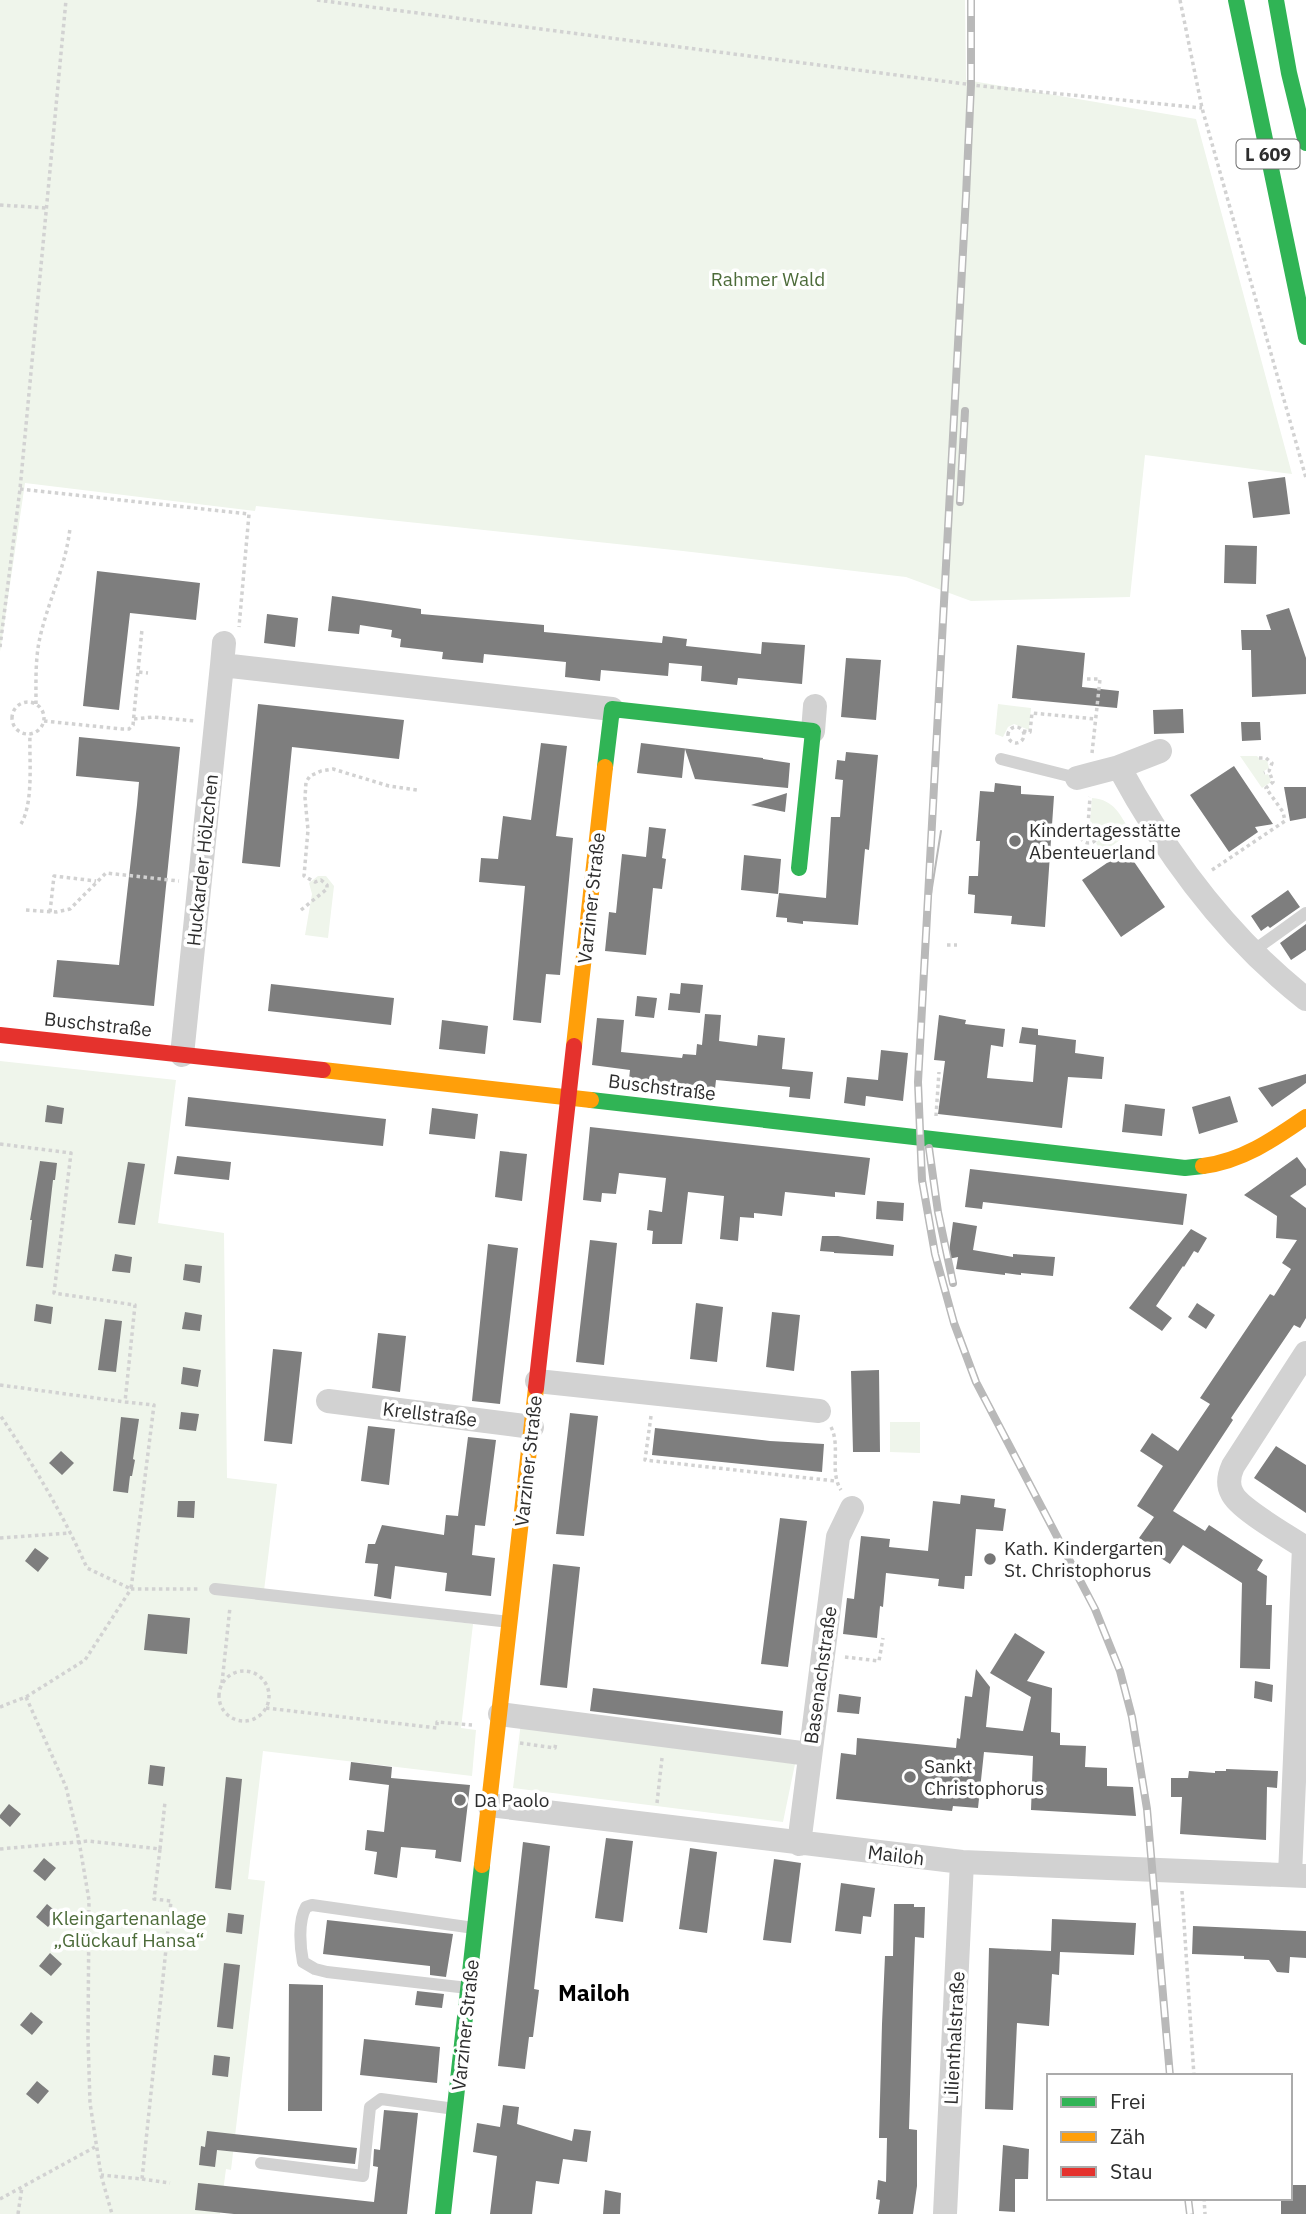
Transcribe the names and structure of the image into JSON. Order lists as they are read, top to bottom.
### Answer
{
  "streets": {
    "street": [
      "L 609",
      "Huckarder Hölzchen",
      "Varziner Straße",
      "Buschstraße",
      "Krellstraße",
      "Basenachstraße",
      "Mailoh",
      "Lilienthalstraße"
    ]
  },
  "crossings": [
    ["Huckarder Hölzchen", "Buschstraße"],
    ["Varziner Straße", "Buschstraße"],
    ["Varziner Straße", "Krellstraße"],
    ["Varziner Straße", "Mailoh"],
    ["Basenachstraße", "Mailoh"],
    ["Mailoh", "Lilienthalstraße"]
  ],
  "districts": ["Mailoh"],
  "parks": ["Rahmer Wald", "Kleingartenanlage „Glückauf Hansa“"],
  "places": [
    "Kindertagesstätte Abenteuerland",
    "Kath. Kindergarten St. Christophorus",
    "Sankt Christophorus",
    "Da Paolo"
  ],
  "legend": ["Frei", "Zäh", "Stau"]
}
